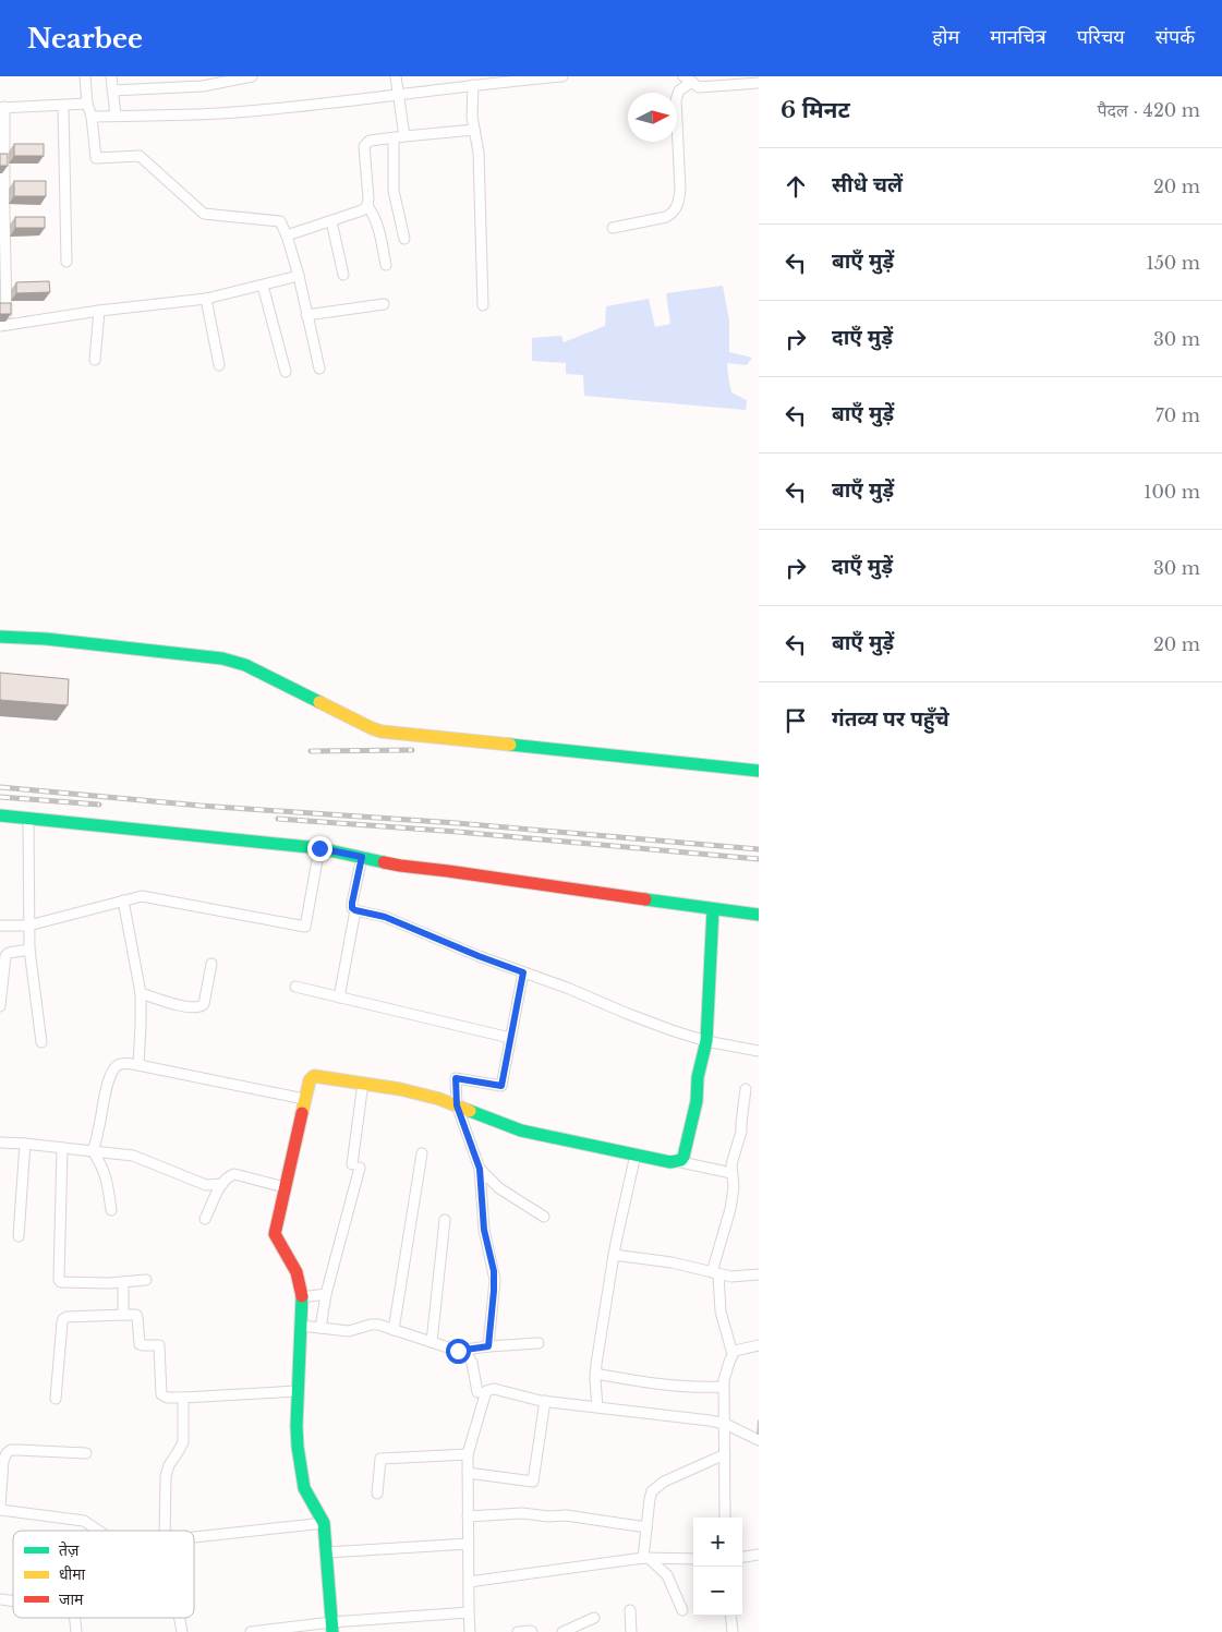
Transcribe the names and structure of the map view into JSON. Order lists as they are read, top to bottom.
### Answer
{
  "legend": ["तेज़", "धीमा", "जाम"],
  "north": "right",
  "page": {
    "header": "Nearbee",
    "nav": [
      "होम",
      "मानचित्र",
      "परिचय",
      "संपर्क"
    ],
    "heading": ["6 मिनट", "पैदल · 420 m"],
    "list": [
      ["सीधे चलें", "20 m"],
      ["बाएँ मुड़ें", "150 m"],
      ["दाएँ मुड़ें", "30 m"],
      ["बाएँ मुड़ें", "70 m"],
      ["बाएँ मुड़ें", "100 m"],
      ["दाएँ मुड़ें", "30 m"],
      ["बाएँ मुड़ें", "20 m"],
      "गंतव्य पर पहुँचे"
    ],
    "map_buttons": ["+", "−"]
  }
}
